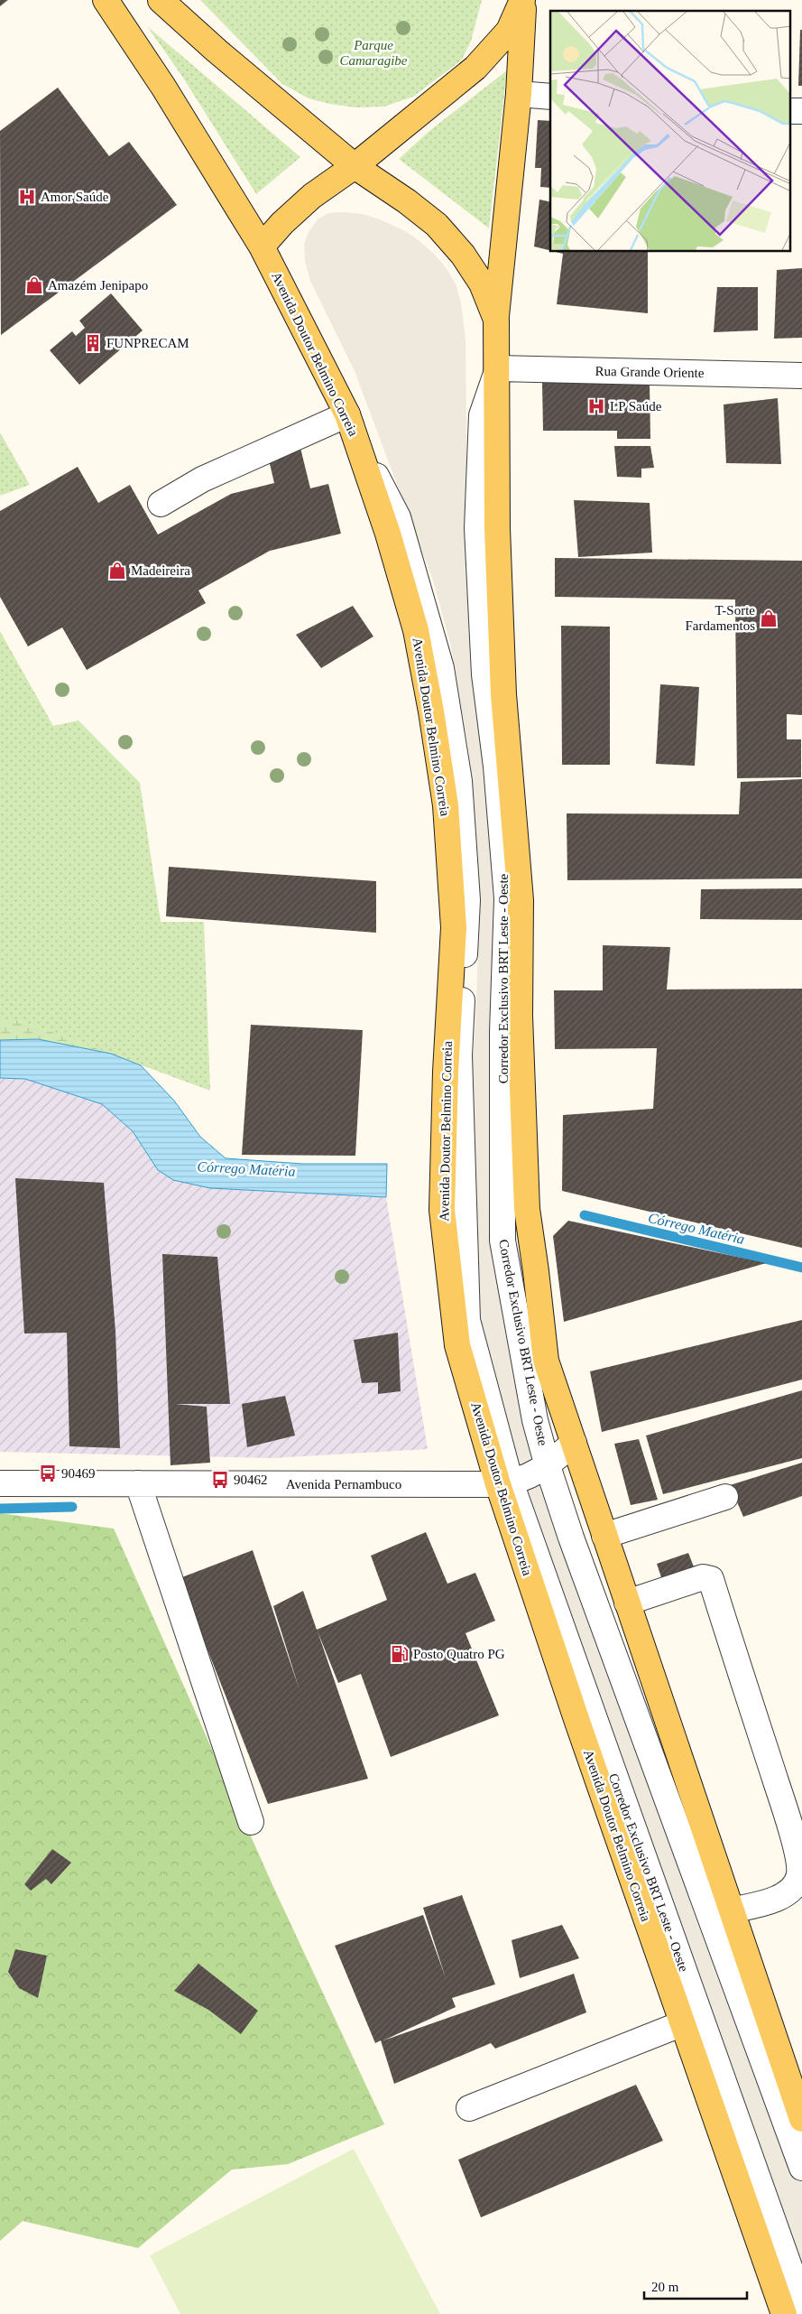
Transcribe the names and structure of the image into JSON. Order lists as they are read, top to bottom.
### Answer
{
  "streets": {
    "main road": ["Avenida Doutor Belmino Correia"],
    "street": ["Rua Grande Oriente", "Corredor Exclusivo BRT Leste - Oeste", "Avenida Pernambuco"]
  },
  "crossings": [
    ["Avenida Doutor Belmino Correia", "Corredor Exclusivo BRT Leste - Oeste"],
    ["Avenida Doutor Belmino Correia", "Avenida Pernambuco"],
    ["Rua Grande Oriente", "Corredor Exclusivo BRT Leste - Oeste"],
    ["Corredor Exclusivo BRT Leste - Oeste", "Avenida Pernambuco"]
  ],
  "water": ["Córrego Matéria"],
  "parks": ["Parque Camaragibe"],
  "places": {
    "hospital": ["Amor Saúde", "LP Saúde"],
    "shop": ["Amazém Jenipapo", "Madeireira", "T-Sorte Fardamentos"],
    "building": ["FUNPRECAM"],
    "bus stop": ["90469", "90462"],
    "fuel station": ["Posto Quatro PG"]
  },
  "scale_bar": "20 m"
}
